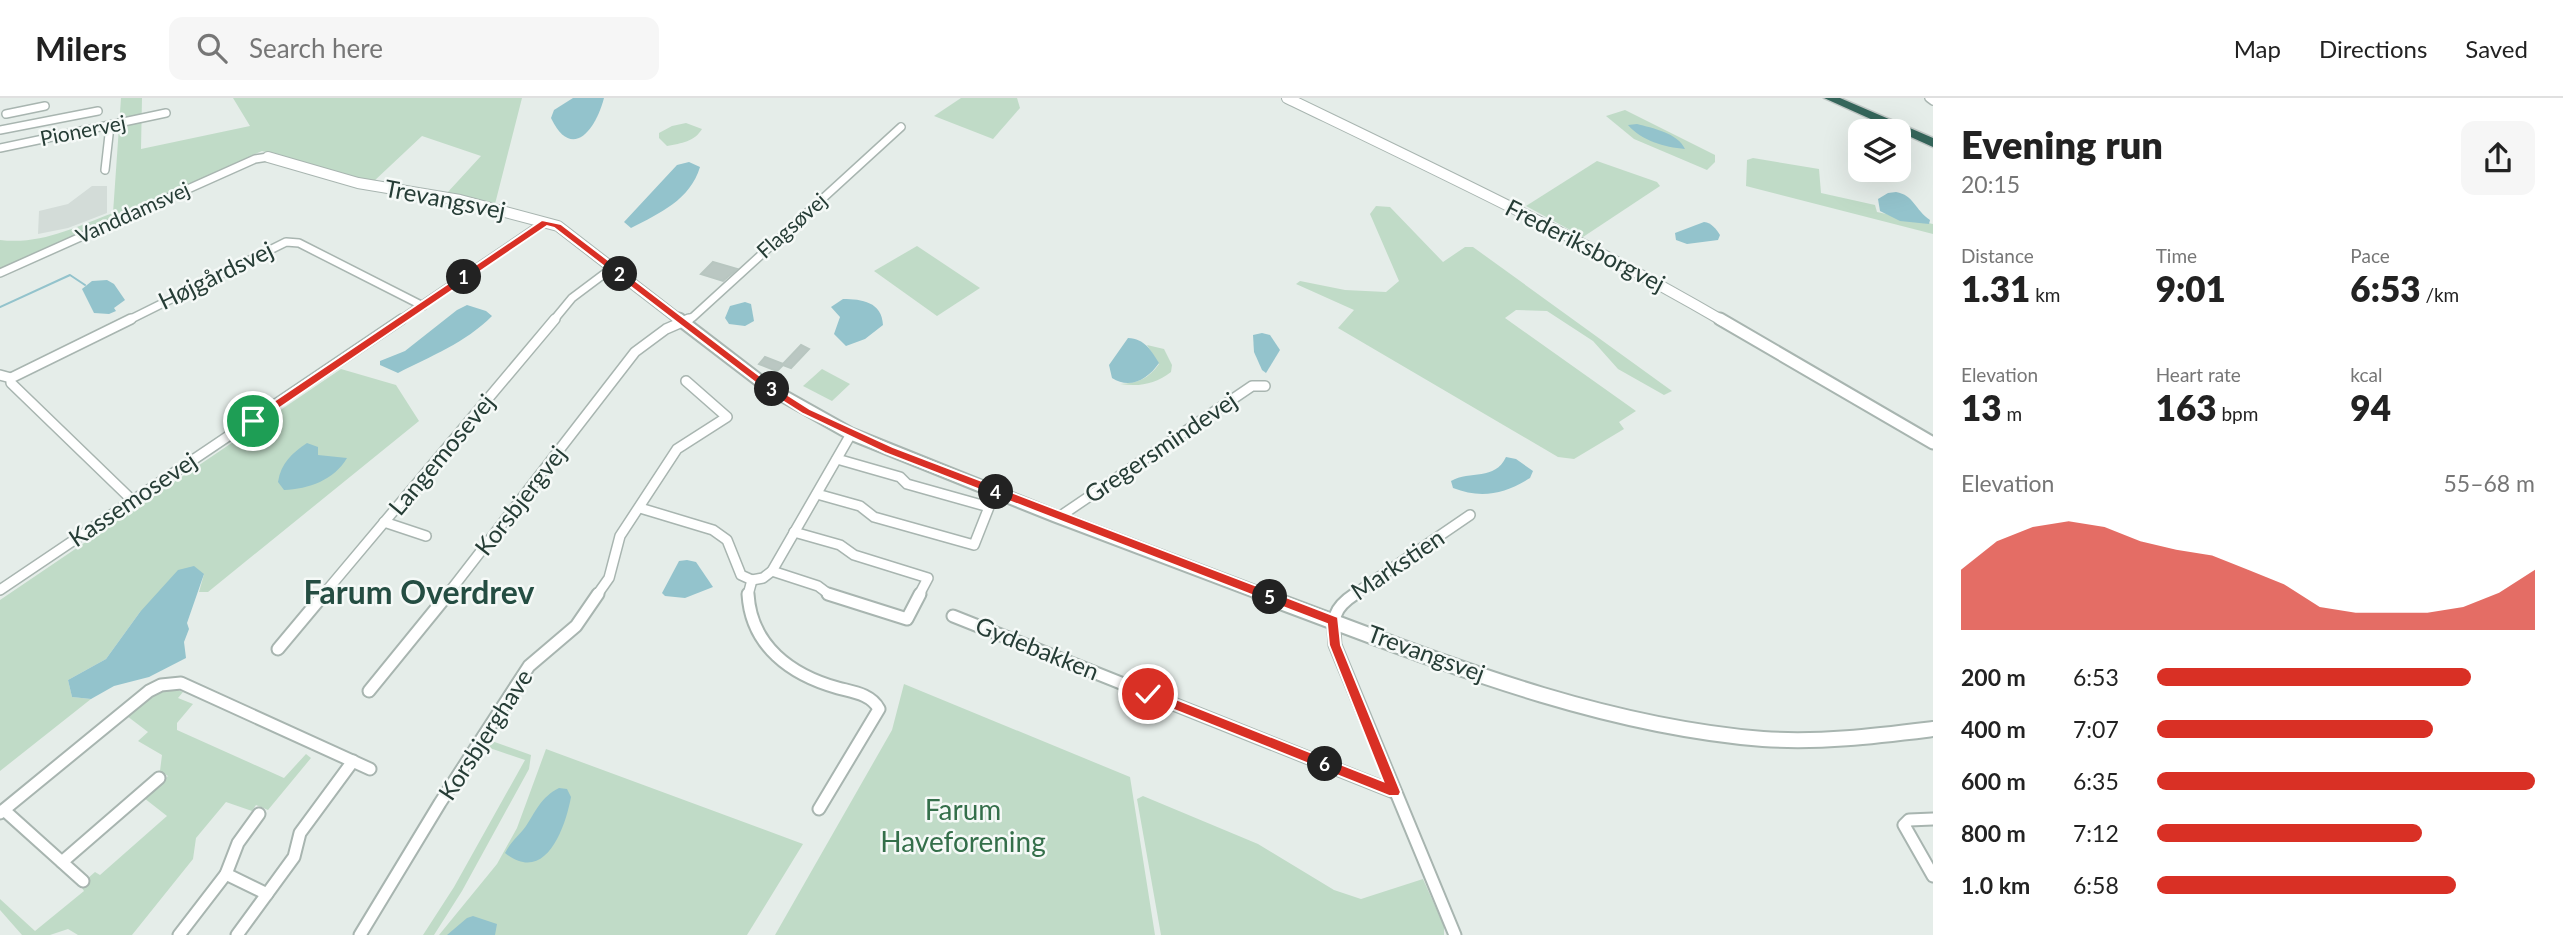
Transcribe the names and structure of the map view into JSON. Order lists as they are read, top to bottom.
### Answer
{
  "streets": {
    "street": [
      "Pionervej",
      "Trevangsvej",
      "Vanddamsvej",
      "Flagsøvej",
      "Frederiksborgvej",
      "Højgårdsvej",
      "Gregersmindevej",
      "Langemosevej",
      "Kassemosevej",
      "Korsbjergvej",
      "Markstien",
      "Gydebakken",
      "Korsbjerghave"
    ]
  },
  "crossings": [
    ["Trevangsvej", "Vanddamsvej"],
    ["Trevangsvej", "Flagsøvej"],
    ["Trevangsvej", "Gregersmindevej"],
    ["Trevangsvej", "Langemosevej"],
    ["Trevangsvej", "Kassemosevej"],
    ["Trevangsvej", "Korsbjergvej"],
    ["Trevangsvej", "Markstien"],
    ["Flagsøvej", "Korsbjergvej"],
    ["Højgårdsvej", "Kassemosevej"]
  ],
  "districts": ["Farum Overdrev"],
  "parks": ["Farum Haveforening"],
  "page": {
    "header": "Milers",
    "search": "Search here",
    "nav": ["Map", "Directions", "Saved"],
    "heading": ["Evening run", "20:15"],
    "stats": [
      ["Distance", "1.31 km"],
      ["Time", "9:01"],
      ["Pace", "6:53 /km"],
      ["Elevation", "13 m"],
      ["Heart rate", "163 bpm"],
      ["kcal", "94"]
    ],
    "pins": [
      "2",
      "1",
      "3",
      "4",
      "5",
      "6"
    ],
    "chart": ["Elevation", "55–68 m"],
    "list": [
      {
        "name": "200 m",
        "note": "6:53"
      },
      {
        "name": "400 m",
        "note": "7:07"
      },
      {
        "name": "600 m",
        "note": "6:35"
      },
      {
        "name": "800 m",
        "note": "7:12"
      },
      {
        "name": "1.0 km",
        "note": "6:58"
      }
    ]
  }
}
